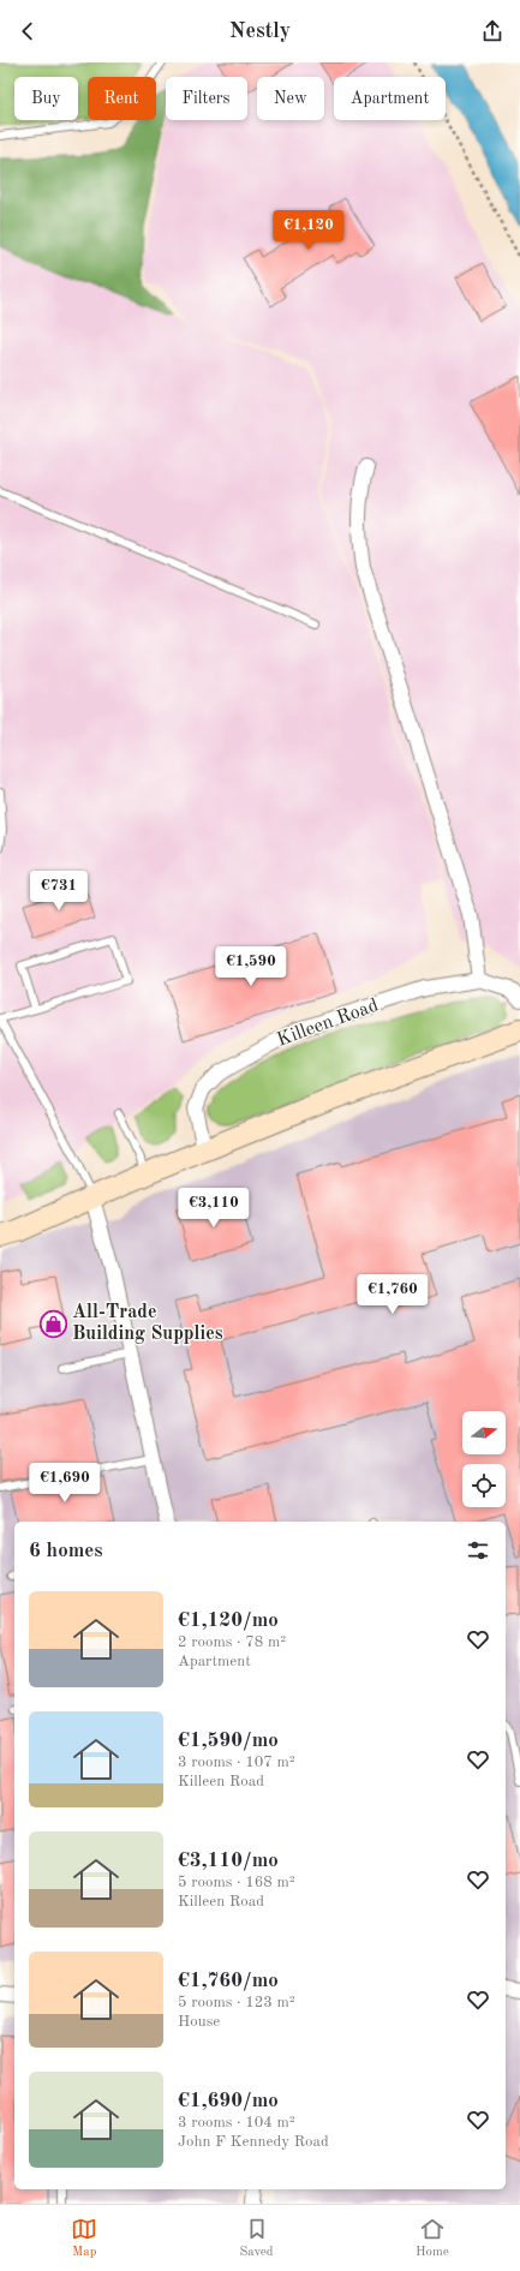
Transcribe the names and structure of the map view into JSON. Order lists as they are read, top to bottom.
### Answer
{
  "streets": {
    "street": ["Killeen Road"]
  },
  "places": {
    "shop": ["All-Trade Building Supplies"]
  },
  "north": "right",
  "page": {
    "header": "Nestly",
    "chip": [
      "Buy",
      "Rent",
      "Filters",
      "New",
      "Apartment"
    ],
    "price": [
      "€1,120",
      "€731",
      "€1,590",
      "€3,110",
      "€1,760",
      "€1,690"
    ],
    "heading": "6 homes",
    "list": [
      {
        "name": "€1,120/mo",
        "note": "2 rooms · 78 m² · Apartment"
      },
      {
        "name": "€1,590/mo",
        "note": "3 rooms · 107 m² · Killeen Road"
      },
      {
        "name": "€3,110/mo",
        "note": "5 rooms · 168 m² · Killeen Road"
      },
      {
        "name": "€1,760/mo",
        "note": "5 rooms · 123 m² · House"
      },
      {
        "name": "€1,690/mo",
        "note": "3 rooms · 104 m² · John F Kennedy Road"
      }
    ],
    "tabs": ["Map", "Saved", "Home"]
  }
}
